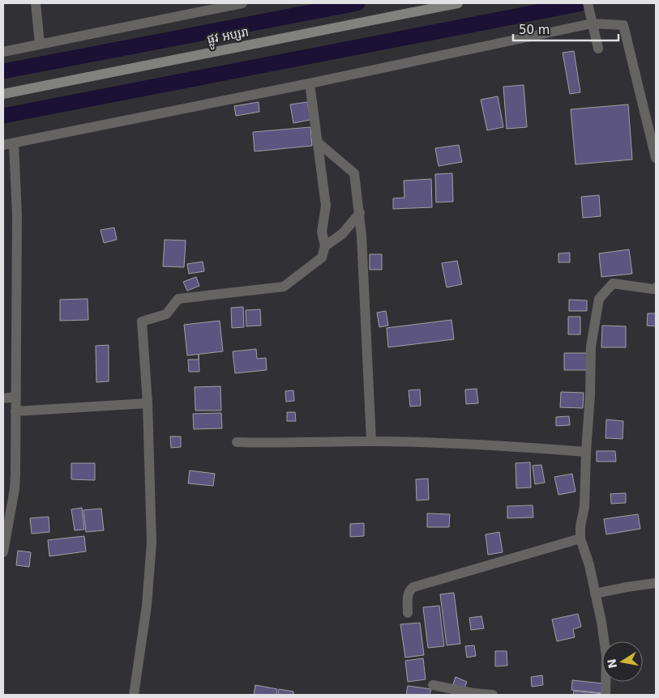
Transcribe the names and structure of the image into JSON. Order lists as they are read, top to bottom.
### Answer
{
  "streets": {
    "street": ["ផ្លូវ អប្សរា"]
  },
  "scale_bar": "50 m",
  "north": "left"
}
